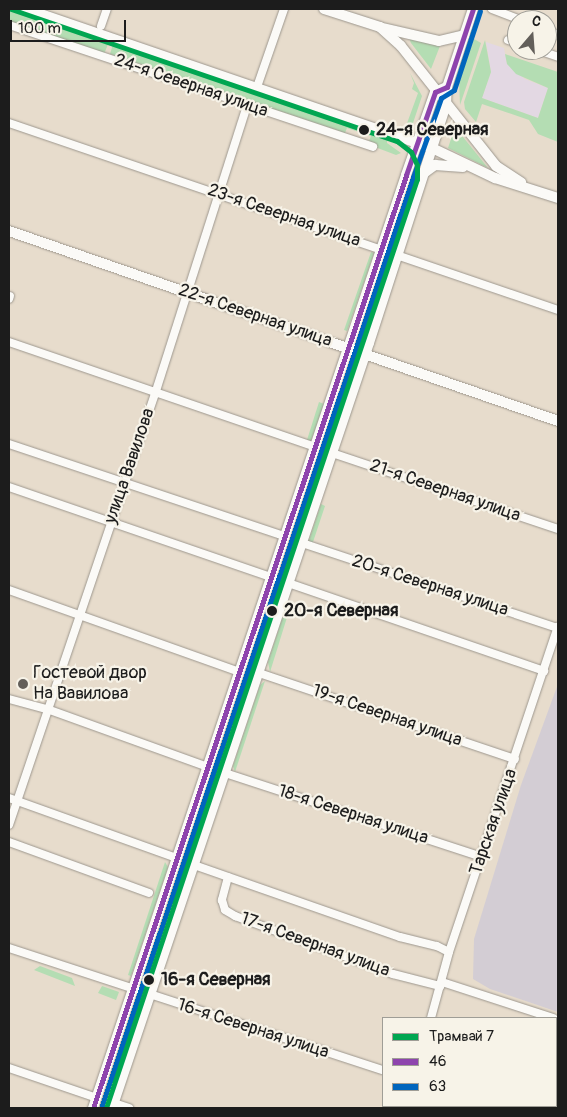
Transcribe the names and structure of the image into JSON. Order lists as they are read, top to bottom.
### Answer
{
  "streets": {
    "main road": ["24-я Северная улица", "22-я Северная улица"],
    "street": [
      "23-я Северная улица",
      "улица Вавилова",
      "21-я Северная улица",
      "20-я Северная улица",
      "19-я Северная улица",
      "18-я Северная улица",
      "Тарская улица",
      "17-я Северная улица",
      "16-я Северная улица"
    ]
  },
  "crossings": [
    ["24-я Северная улица", "улица Вавилова"],
    ["23-я Северная улица", "улица Вавилова"],
    ["22-я Северная улица", "улица Вавилова"],
    ["20-я Северная улица", "Тарская улица"],
    ["19-я Северная улица", "Тарская улица"],
    ["18-я Северная улица", "Тарская улица"],
    ["Тарская улица", "17-я Северная улица"]
  ],
  "places": [
    "24-я Северная",
    "20-я Северная",
    "Гостевой двор На Вавилова",
    "16-я Северная"
  ],
  "lines": ["tram line 7", "transit line 46", "transit line 63"],
  "legend": ["Трамвай 7", "46", "63"],
  "scale_bar": "100 m",
  "north": "top"
}
